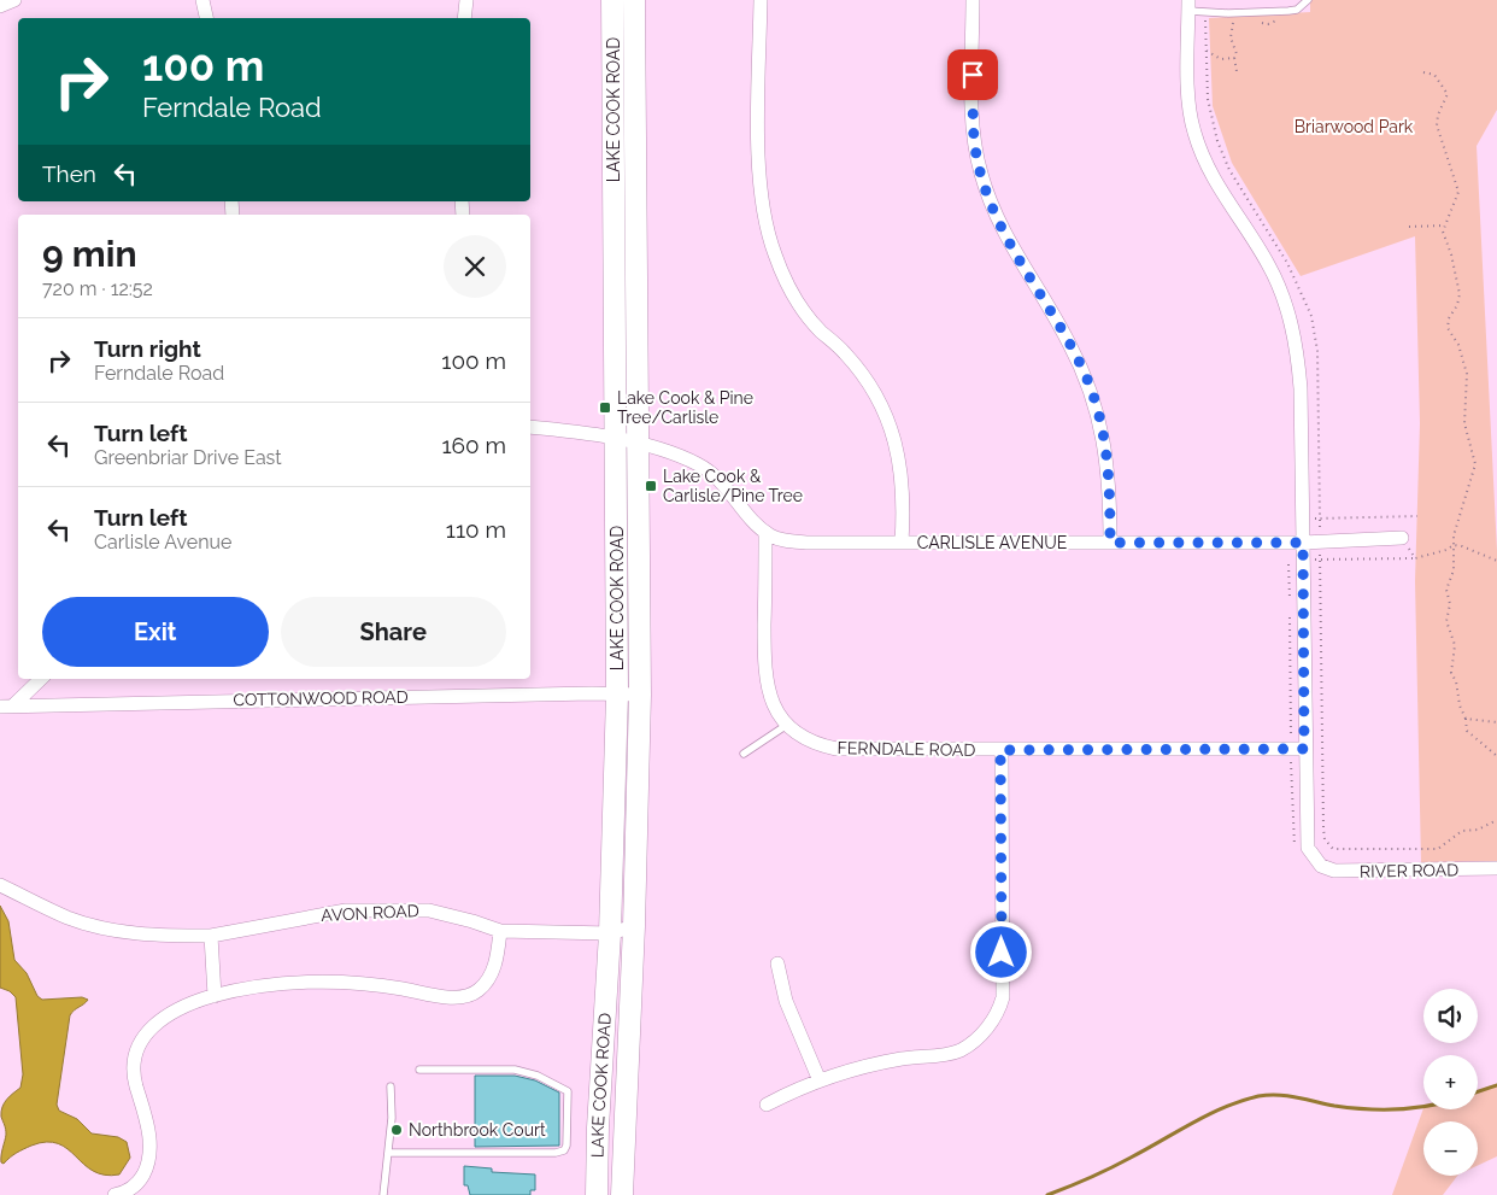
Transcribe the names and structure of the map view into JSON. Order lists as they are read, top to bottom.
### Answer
{
  "streets": {
    "main road": ["LAKE COOK ROAD"],
    "street": [
      "CARLISLE AVENUE",
      "COTTONWOOD ROAD",
      "FERNDALE ROAD",
      "RIVER ROAD",
      "AVON ROAD"
    ]
  },
  "crossings": [
    ["LAKE COOK ROAD", "CARLISLE AVENUE"],
    ["LAKE COOK ROAD", "COTTONWOOD ROAD"],
    ["LAKE COOK ROAD", "AVON ROAD"],
    ["CARLISLE AVENUE", "FERNDALE ROAD"],
    ["FERNDALE ROAD", "RIVER ROAD"]
  ],
  "parks": ["Briarwood Park"],
  "places": {
    "transit": ["Lake Cook & Pine Tree/Carlisle", "Lake Cook & Carlisle/Pine Tree"],
    "other": ["Northbrook Court"]
  },
  "page": {
    "turn": ["100 m", "Ferndale Road"],
    "then": "Then",
    "heading": ["9 min", "720 m · 12:52"],
    "list": [
      {
        "name": "Turn right",
        "note": "Ferndale Road",
        "value": "100 m"
      },
      {
        "name": "Turn left",
        "note": "Greenbriar Drive East",
        "value": "160 m"
      },
      {
        "name": "Turn left",
        "note": "Carlisle Avenue",
        "value": "110 m"
      }
    ],
    "buttons": ["Exit", "Share"],
    "map_buttons": ["+", "−"]
  }
}
